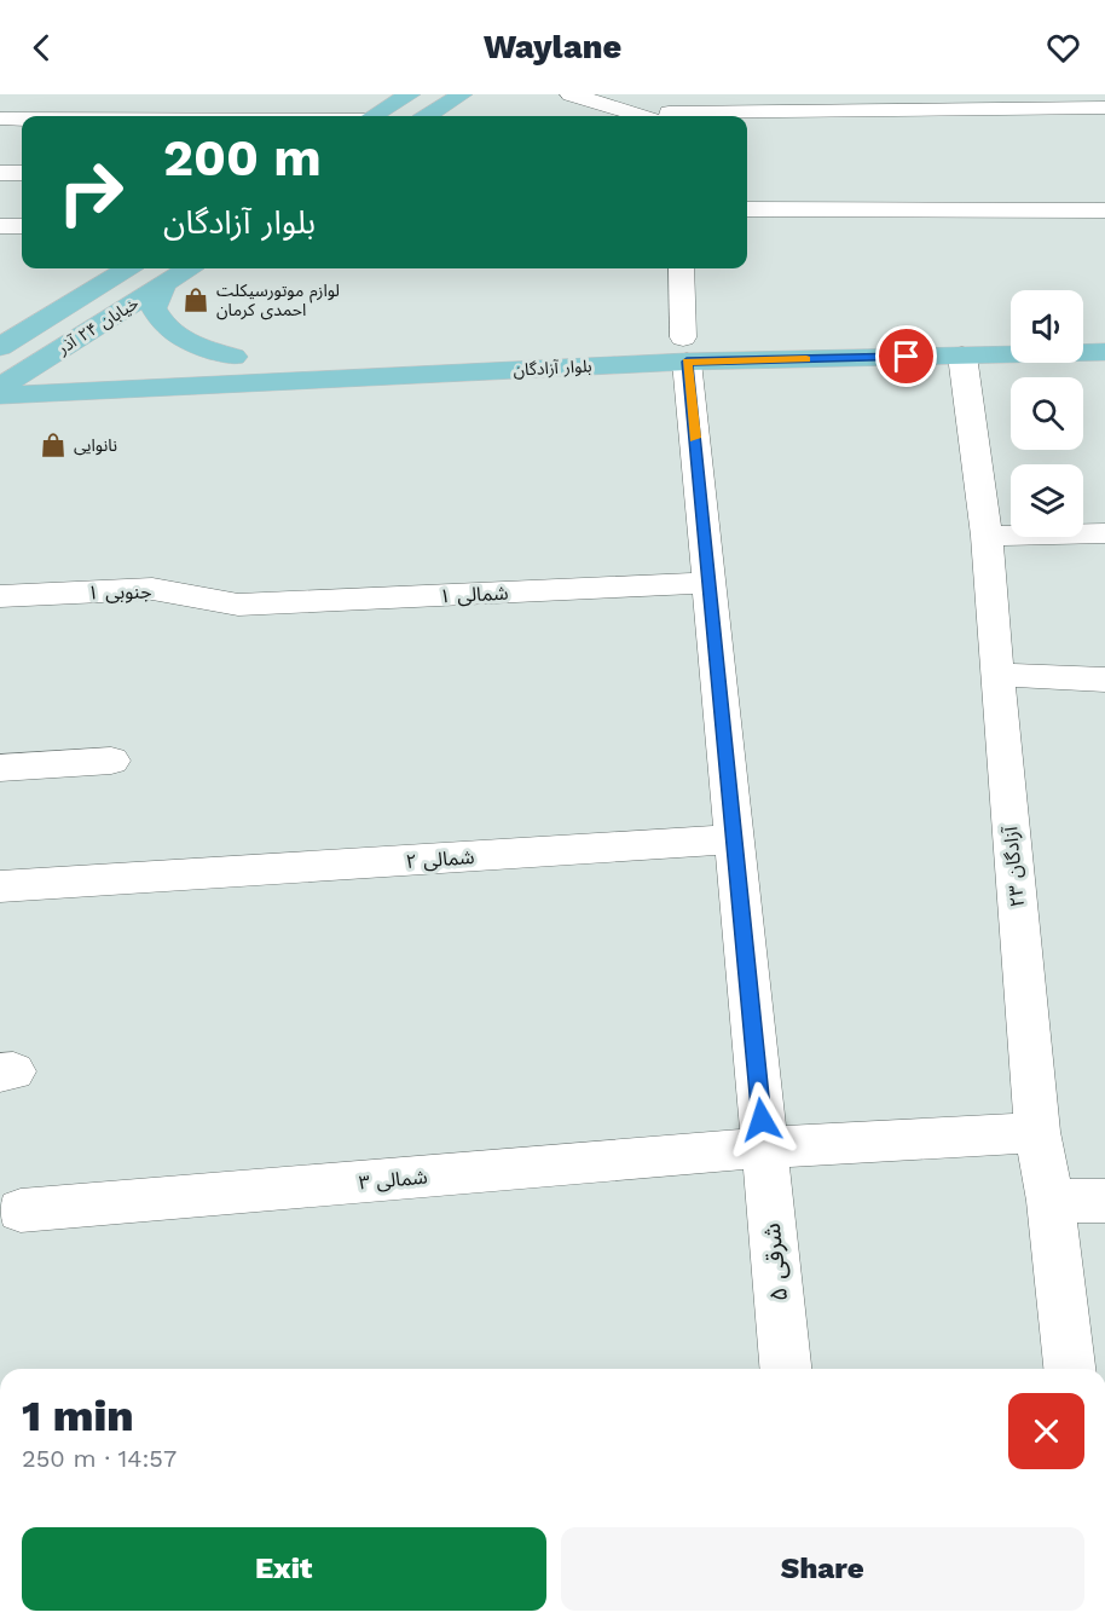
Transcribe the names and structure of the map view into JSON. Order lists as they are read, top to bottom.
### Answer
{
  "streets": {
    "main road": ["خیابان ۲۴ آذر", "بلوار آزادگان"],
    "street": [
      "۱ جنوبی",
      "۱ شمالی",
      "۲ شمالی",
      "آزادگان ۲۳",
      "۳ شمالی",
      "شرقی ۵"
    ]
  },
  "crossings": [
    ["بلوار آزادگان", "آزادگان ۲۳"],
    ["بلوار آزادگان", "شرقی ۵"],
    ["۱ جنوبی", "۱ شمالی"],
    ["۱ شمالی", "شرقی ۵"],
    ["۲ شمالی", "شرقی ۵"],
    ["آزادگان ۲۳", "۳ شمالی"],
    ["۳ شمالی", "شرقی ۵"]
  ],
  "places": {
    "shop": ["لوازم موتورسیکلت احمدی کرمان", "نانوایی"]
  },
  "page": {
    "header": "Waylane",
    "turn": ["200 m", "بلوار آزادگان"],
    "heading": ["1 min", "250 m · 14:57"],
    "buttons": ["Exit", "Share"]
  }
}
